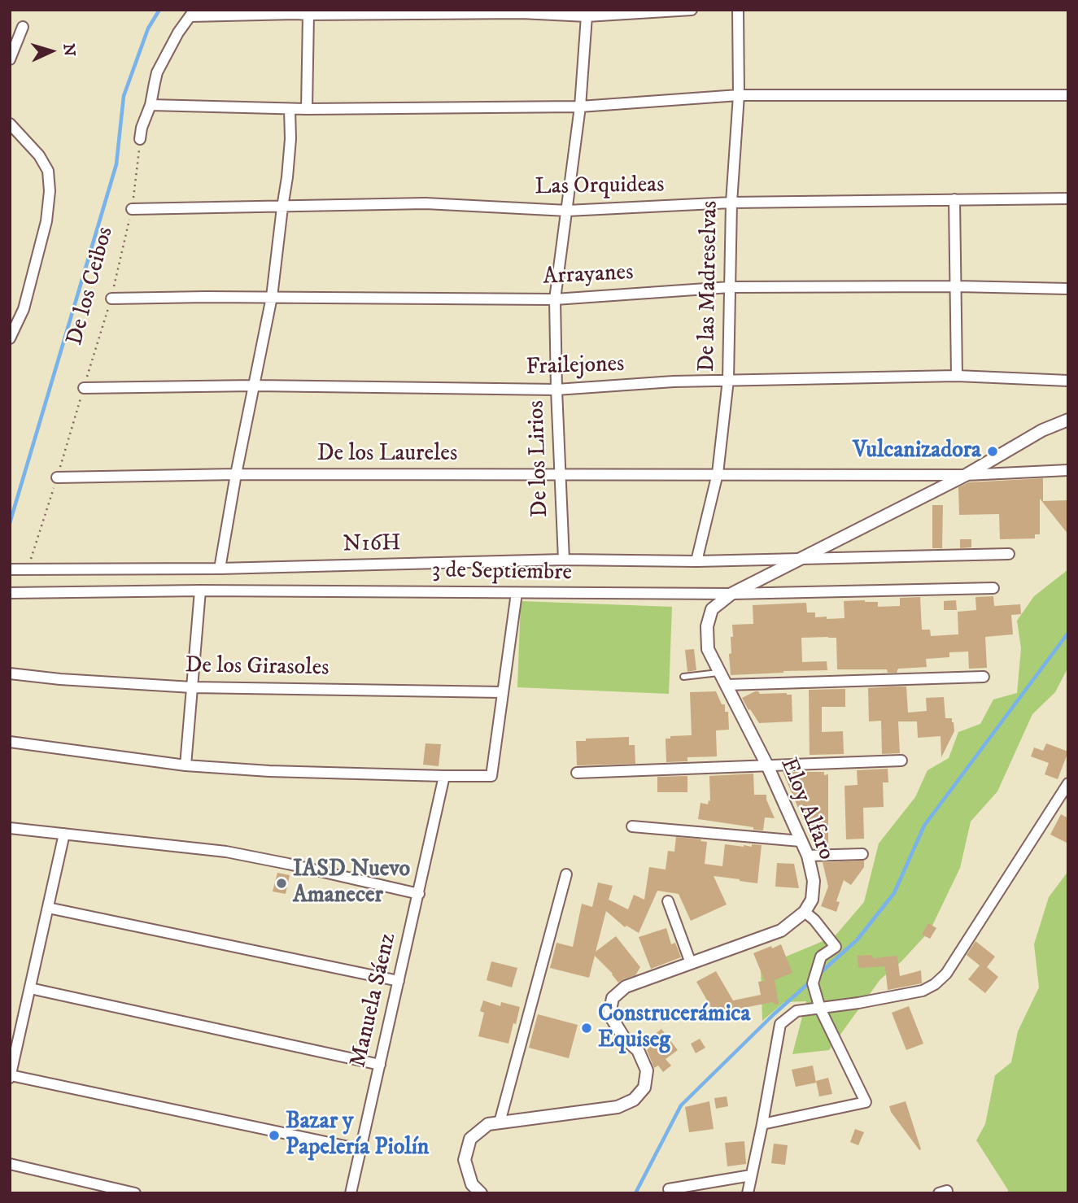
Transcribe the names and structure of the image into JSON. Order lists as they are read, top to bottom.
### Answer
{
  "streets": {
    "street": [
      "Las Orquideas",
      "Arrayanes",
      "De las Madreselvas",
      "Frailejones",
      "De los Laureles",
      "De los Lirios",
      "N16H",
      "3 de Septiembre",
      "De los Girasoles",
      "Eloy Alfaro",
      "Manuela Sáenz"
    ],
    "path": ["De los Ceibos"]
  },
  "crossings": [
    ["Las Orquideas", "De los Ceibos"],
    ["Las Orquideas", "De las Madreselvas"],
    ["Las Orquideas", "De los Lirios"],
    ["Arrayanes", "De los Ceibos"],
    ["Arrayanes", "De las Madreselvas"],
    ["Arrayanes", "De los Lirios"],
    ["De los Ceibos", "Frailejones"],
    ["De los Ceibos", "De los Laureles"],
    ["De los Ceibos", "N16H"],
    ["De las Madreselvas", "Frailejones"],
    ["De las Madreselvas", "De los Laureles"],
    ["De las Madreselvas", "N16H"],
    ["Frailejones", "De los Lirios"],
    ["De los Laureles", "De los Lirios"],
    ["De los Laureles", "Eloy Alfaro"],
    ["De los Lirios", "N16H"],
    ["N16H", "Eloy Alfaro"],
    ["3 de Septiembre", "Eloy Alfaro"]
  ],
  "places": [
    "Vulcanizadora",
    "IASD Nuevo Amanecer",
    "Construcerámica Equiseg",
    "Bazar y Papelería Piolín"
  ],
  "north": "right"
}
